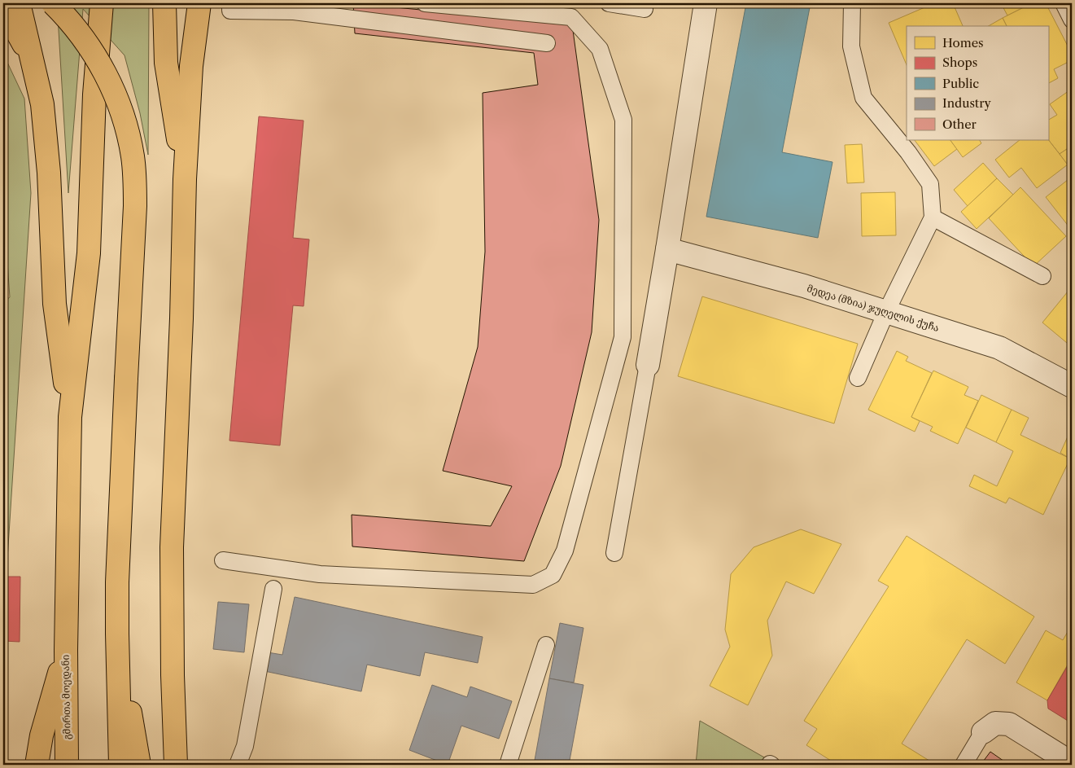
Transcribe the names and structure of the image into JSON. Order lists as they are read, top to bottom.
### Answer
{
  "streets": {
    "main road": ["გმირთა მოედანი"],
    "street": ["მედეა (მზია) ჯუღელის ქუჩა"]
  },
  "legend": [
    "Homes",
    "Shops",
    "Public",
    "Industry",
    "Other"
  ]
}
